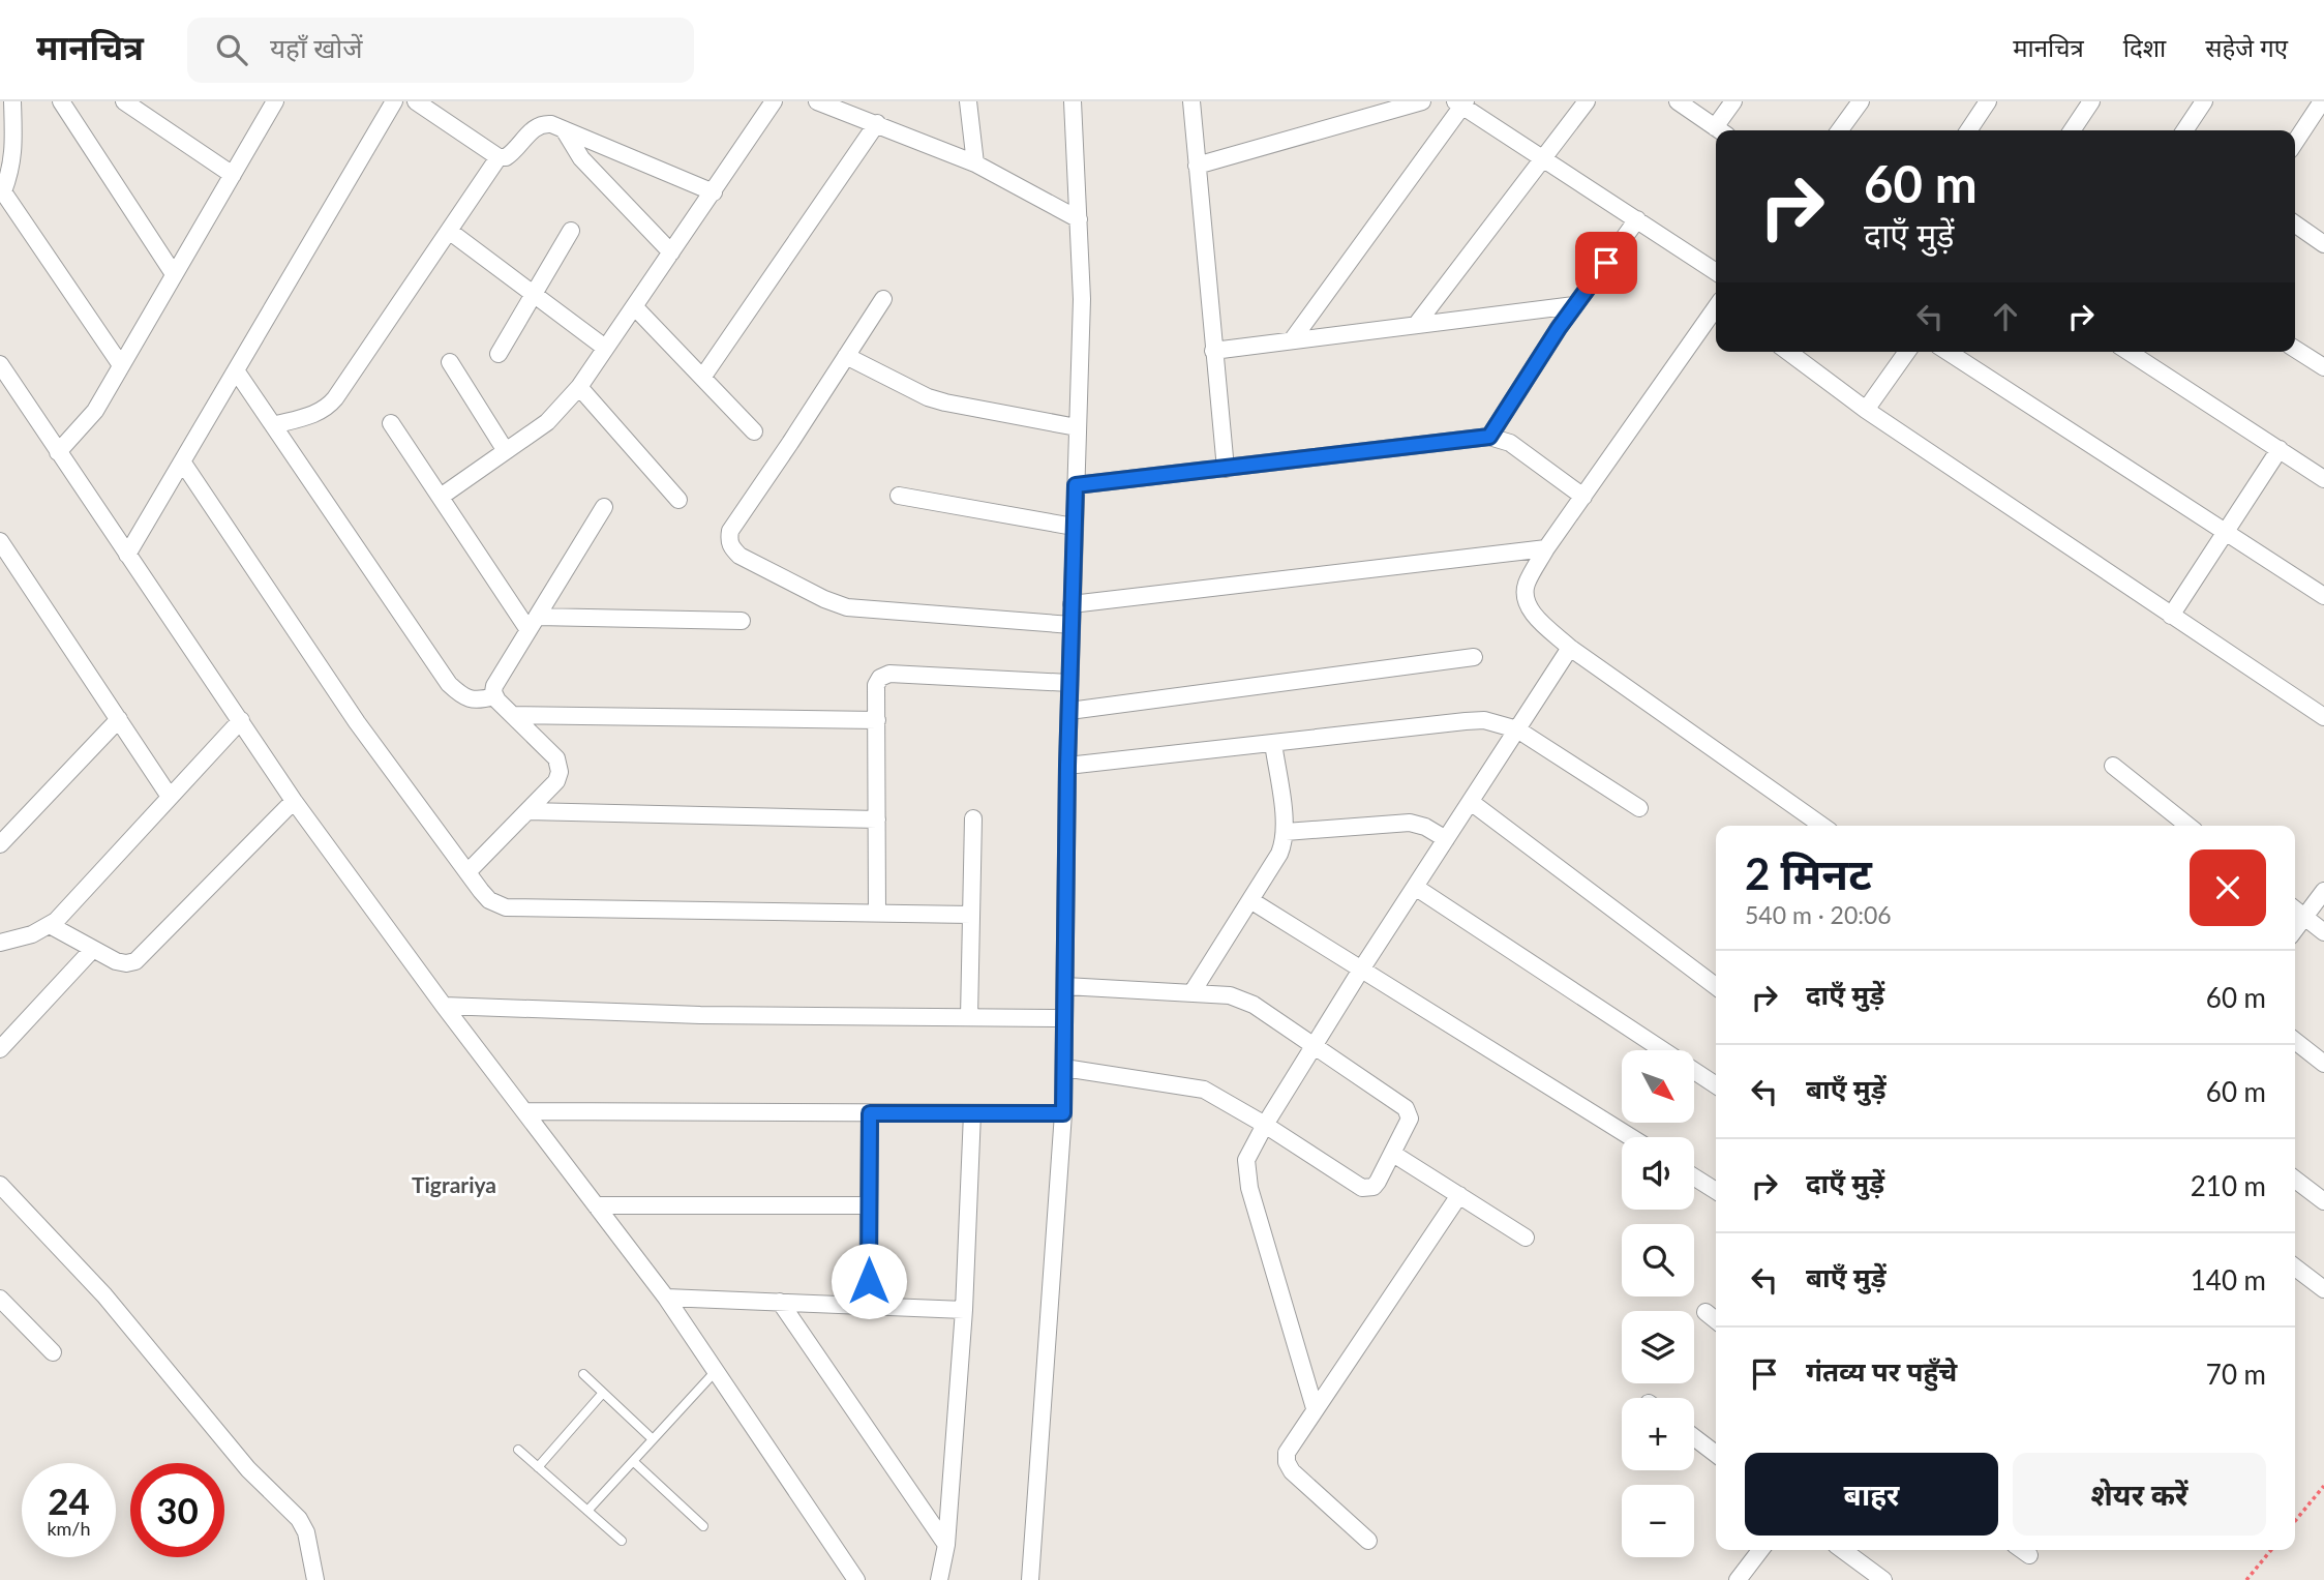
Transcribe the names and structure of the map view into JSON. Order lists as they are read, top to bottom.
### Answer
{
  "districts": ["Tigrariya"],
  "north": "bottom right",
  "page": {
    "header": "मानचित्र",
    "search": "यहाँ खोजें",
    "nav": ["मानचित्र", "दिशा", "सहेजे गए"],
    "turn": ["60 m", "दाएँ मुड़ें"],
    "heading": ["2 मिनट", "540 m · 20:06"],
    "list": [
      {
        "name": "दाएँ मुड़ें",
        "value": "60 m"
      },
      {
        "name": "बाएँ मुड़ें",
        "value": "60 m"
      },
      {
        "name": "दाएँ मुड़ें",
        "value": "210 m"
      },
      {
        "name": "बाएँ मुड़ें",
        "value": "140 m"
      },
      {
        "name": "गंतव्य पर पहुँचे",
        "value": "70 m"
      }
    ],
    "map_buttons": ["+", "−"],
    "buttons": ["बाहर", "शेयर करें"],
    "speed": "24 km/h",
    "limit": "30"
  }
}
